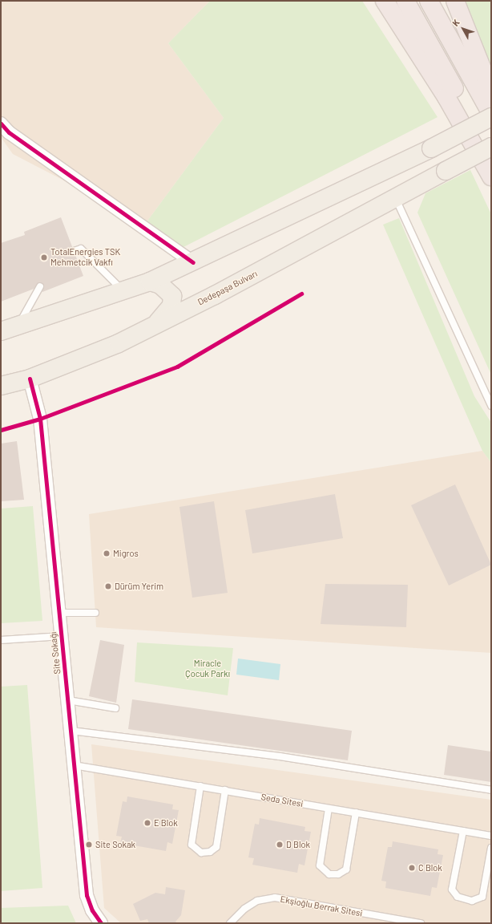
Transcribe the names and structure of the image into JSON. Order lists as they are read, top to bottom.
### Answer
{
  "streets": {
    "main road": ["Dedepaşa Bulvarı"],
    "street": ["Site Sokağı"],
    "lane": ["Seda Sitesi", "Ekşioğlu Berrak Sitesi"]
  },
  "crossings": [
    ["Dedepaşa Bulvarı", "Site Sokağı"],
    ["Site Sokağı", "Seda Sitesi"]
  ],
  "parks": ["Miracle Çocuk Parkı"],
  "places": [
    "TotalEnergies TSK Mehmetcik Vakfı",
    "Migros",
    "Dürüm Yerim",
    "E Blok",
    "Site Sokak",
    "D Blok",
    "C Blok"
  ],
  "north": "top left"
}
